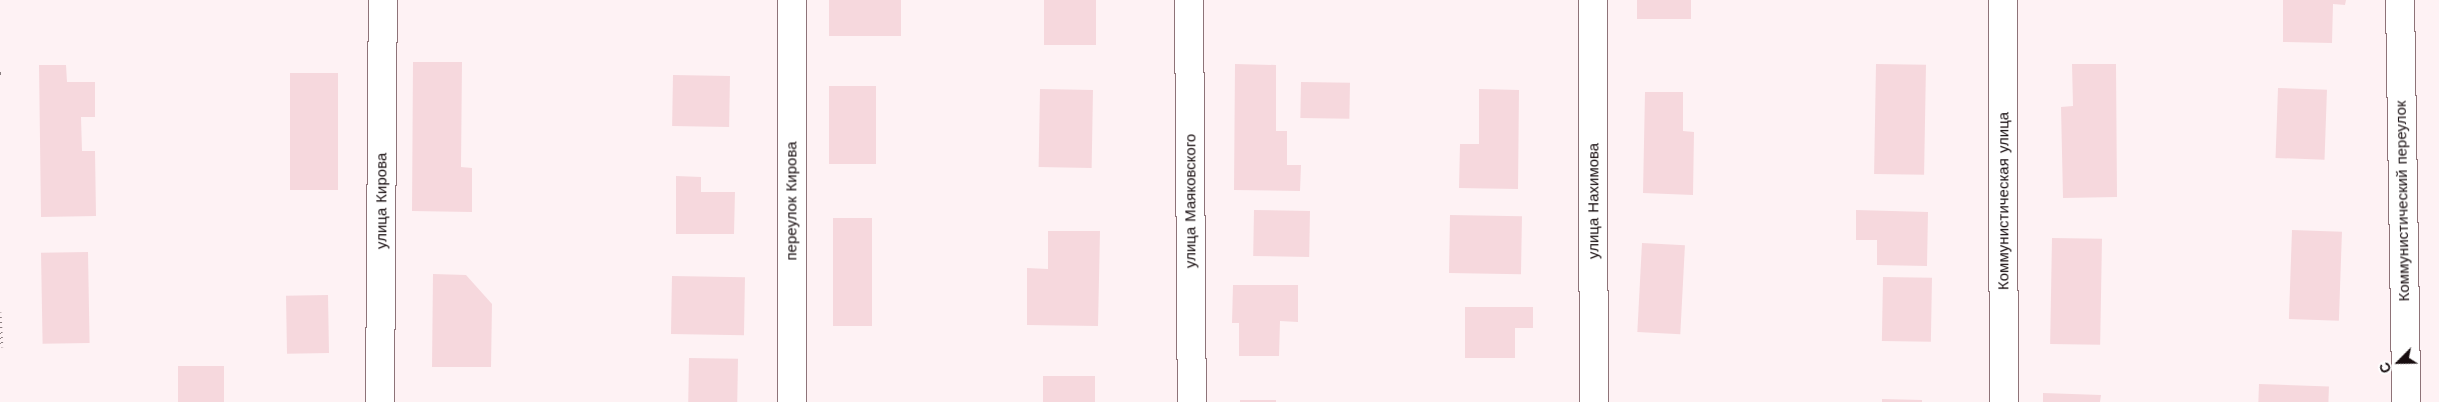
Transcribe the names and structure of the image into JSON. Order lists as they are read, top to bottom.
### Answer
{
  "streets": {
    "street": [
      "улица Кирова",
      "переулок Кирова",
      "улица Маяковского",
      "улица Нахимова",
      "Коммунистическая улица",
      "Коммунистический переулок"
    ]
  },
  "north": "bottom left"
}
